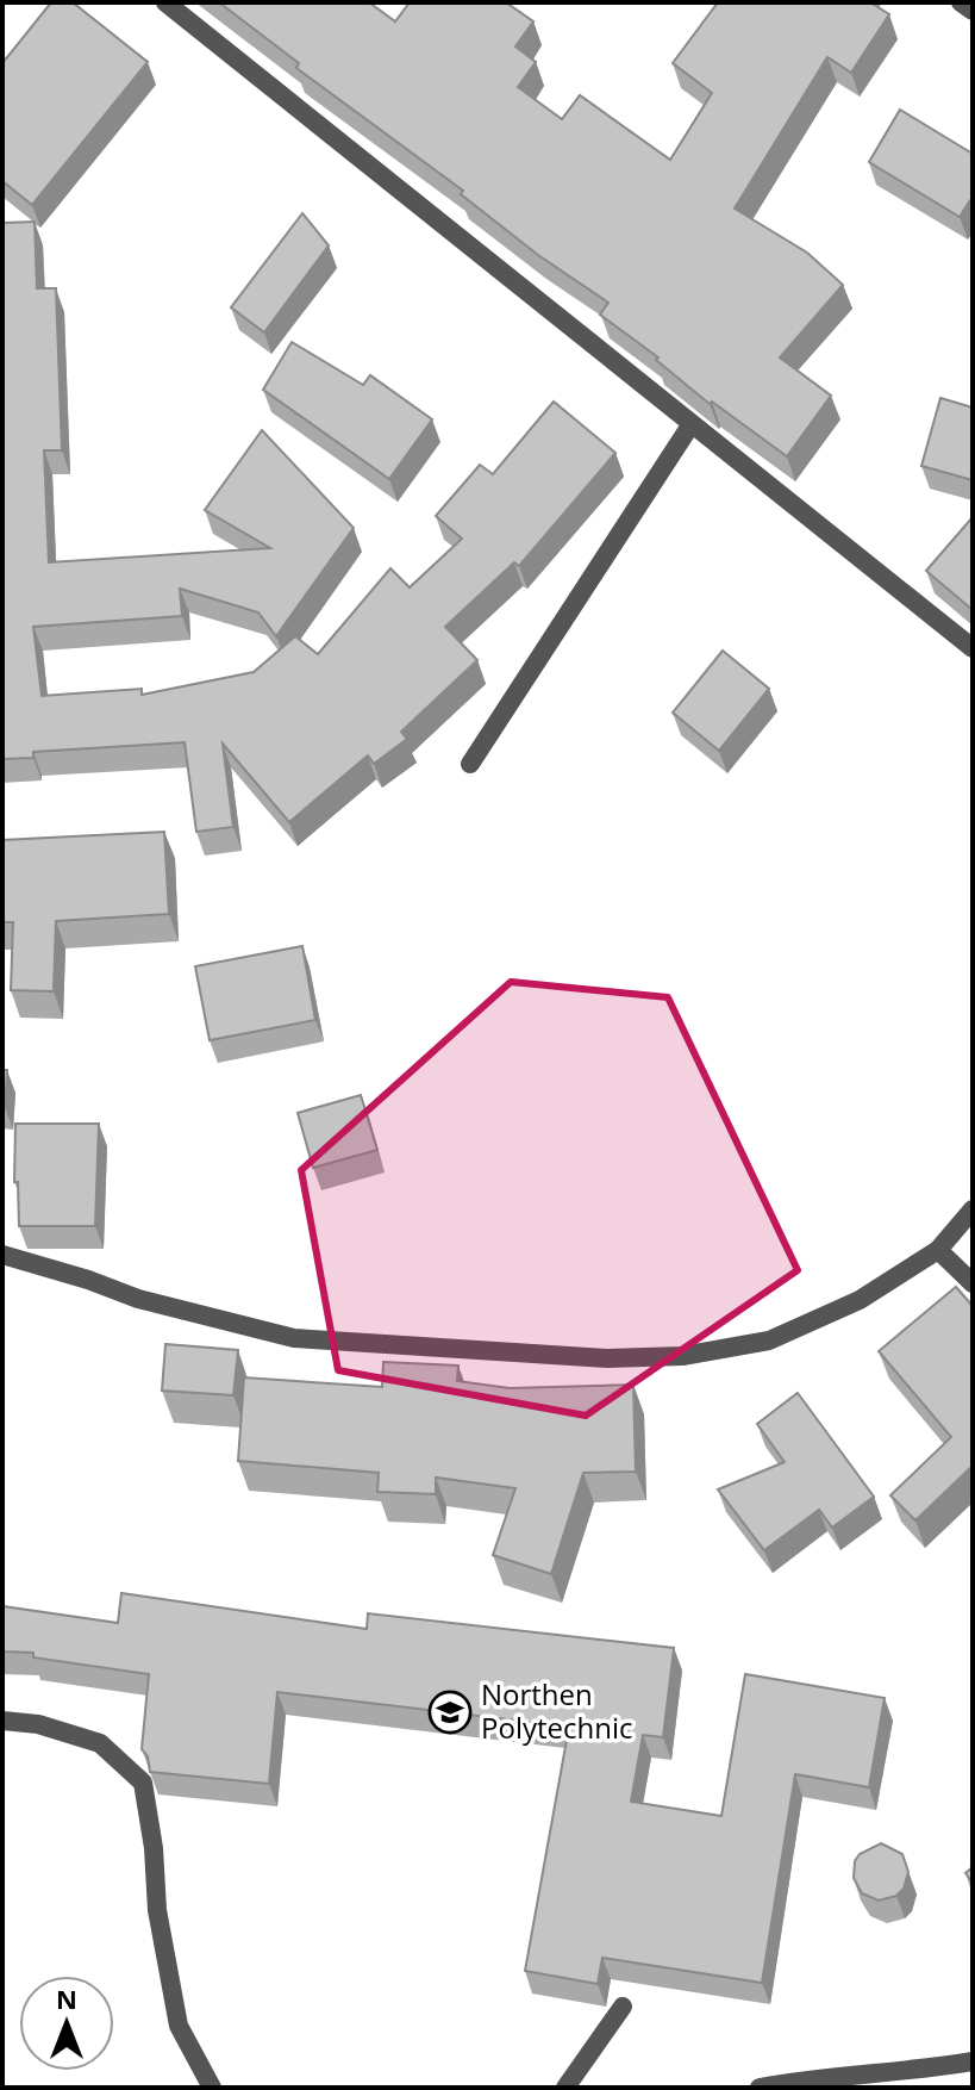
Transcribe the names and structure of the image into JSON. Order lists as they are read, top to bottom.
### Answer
{
  "places": {
    "school or university": ["Northen Polytechnic"]
  },
  "north": "top"
}
